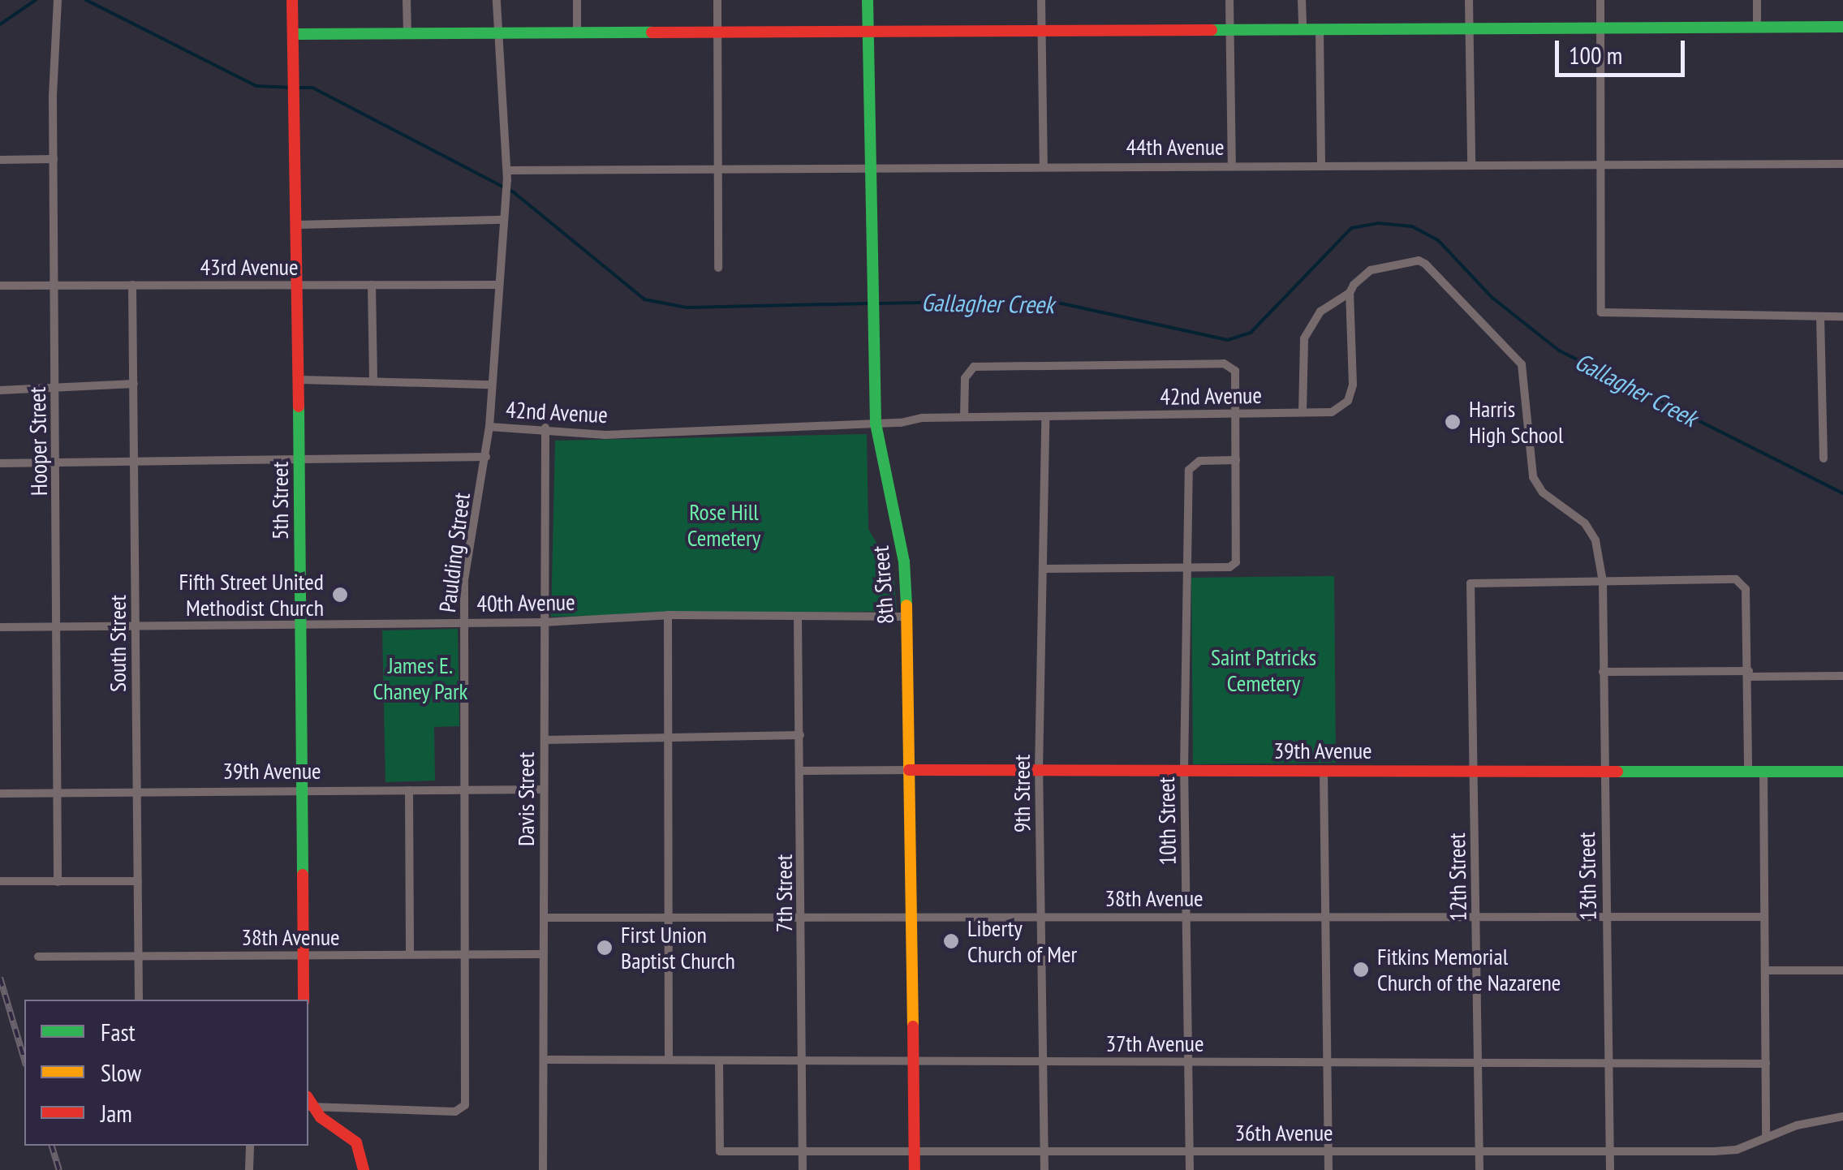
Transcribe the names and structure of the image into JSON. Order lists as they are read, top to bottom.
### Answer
{
  "streets": {
    "street": [
      "44th Avenue",
      "43rd Avenue",
      "42nd Avenue",
      "Hooper Street",
      "5th Street",
      "Paulding Street",
      "8th Street",
      "40th Avenue",
      "South Street",
      "39th Avenue",
      "9th Street",
      "Davis Street",
      "10th Street",
      "13th Street",
      "12th Street",
      "7th Street",
      "38th Avenue",
      "37th Avenue",
      "36th Avenue"
    ]
  },
  "crossings": [
    ["44th Avenue", "Paulding Street"],
    ["44th Avenue", "8th Street"],
    ["43rd Avenue", "Hooper Street"],
    ["43rd Avenue", "5th Street"],
    ["43rd Avenue", "Paulding Street"],
    ["43rd Avenue", "South Street"],
    ["42nd Avenue", "5th Street"],
    ["42nd Avenue", "Paulding Street"],
    ["42nd Avenue", "8th Street"],
    ["42nd Avenue", "9th Street"],
    ["42nd Avenue", "Davis Street"],
    ["Hooper Street", "40th Avenue"],
    ["Hooper Street", "39th Avenue"],
    ["5th Street", "40th Avenue"],
    ["5th Street", "39th Avenue"],
    ["5th Street", "38th Avenue"],
    ["Paulding Street", "40th Avenue"],
    ["Paulding Street", "39th Avenue"],
    ["Paulding Street", "38th Avenue"],
    ["8th Street", "40th Avenue"],
    ["8th Street", "39th Avenue"],
    ["8th Street", "38th Avenue"],
    ["8th Street", "37th Avenue"],
    ["8th Street", "36th Avenue"],
    ["40th Avenue", "South Street"],
    ["40th Avenue", "Davis Street"],
    ["40th Avenue", "7th Street"],
    ["South Street", "39th Avenue"],
    ["South Street", "38th Avenue"],
    ["39th Avenue", "9th Street"],
    ["39th Avenue", "Davis Street"],
    ["39th Avenue", "10th Street"],
    ["39th Avenue", "13th Street"],
    ["39th Avenue", "12th Street"],
    ["39th Avenue", "7th Street"],
    ["9th Street", "38th Avenue"],
    ["9th Street", "37th Avenue"],
    ["9th Street", "36th Avenue"],
    ["Davis Street", "38th Avenue"],
    ["Davis Street", "37th Avenue"],
    ["10th Street", "38th Avenue"],
    ["10th Street", "37th Avenue"],
    ["10th Street", "36th Avenue"],
    ["13th Street", "12th Street"],
    ["13th Street", "38th Avenue"],
    ["13th Street", "37th Avenue"],
    ["13th Street", "36th Avenue"],
    ["12th Street", "38th Avenue"],
    ["12th Street", "37th Avenue"],
    ["12th Street", "36th Avenue"],
    ["7th Street", "38th Avenue"],
    ["7th Street", "37th Avenue"],
    ["7th Street", "36th Avenue"],
    ["37th Avenue", "36th Avenue"]
  ],
  "water": ["Gallagher Creek"],
  "parks": ["Rose Hill Cemetery", "Saint Patricks Cemetery", "James E. Chaney Park"],
  "places": [
    "Harris High School",
    "Fifth Street United Methodist Church",
    "Liberty Church of Mer",
    "First Union Baptist Church",
    "Fitkins Memorial Church of the Nazarene"
  ],
  "legend": ["Fast", "Slow", "Jam"],
  "scale_bar": "100 m"
}
